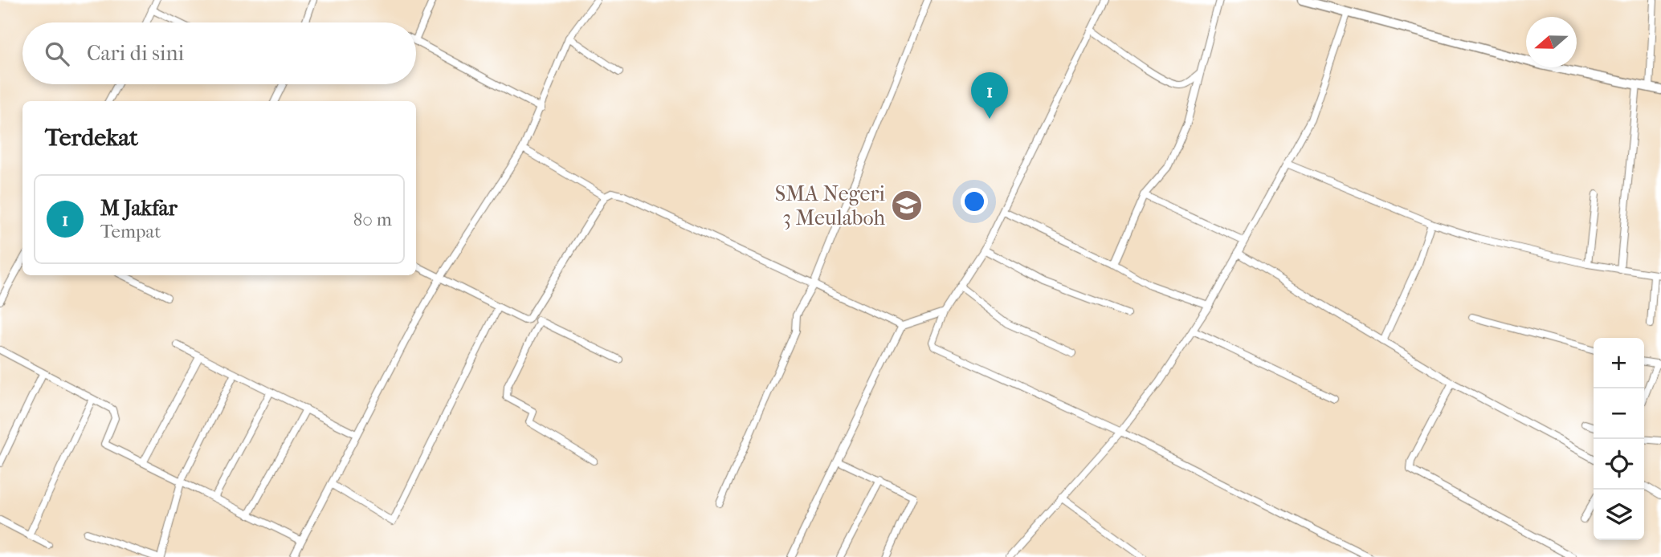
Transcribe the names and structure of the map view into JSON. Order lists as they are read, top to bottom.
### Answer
{
  "places": {
    "school or university": ["SMA Negeri 3 Meulaboh"]
  },
  "north": "left",
  "page": {
    "search": "Cari di sini",
    "pins": "1",
    "heading": "Terdekat",
    "list": [
      {
        "mark": "1",
        "name": "M Jakfar",
        "note": "Tempat",
        "value": "80 m"
      }
    ],
    "map_buttons": ["+", "−"]
  }
}
